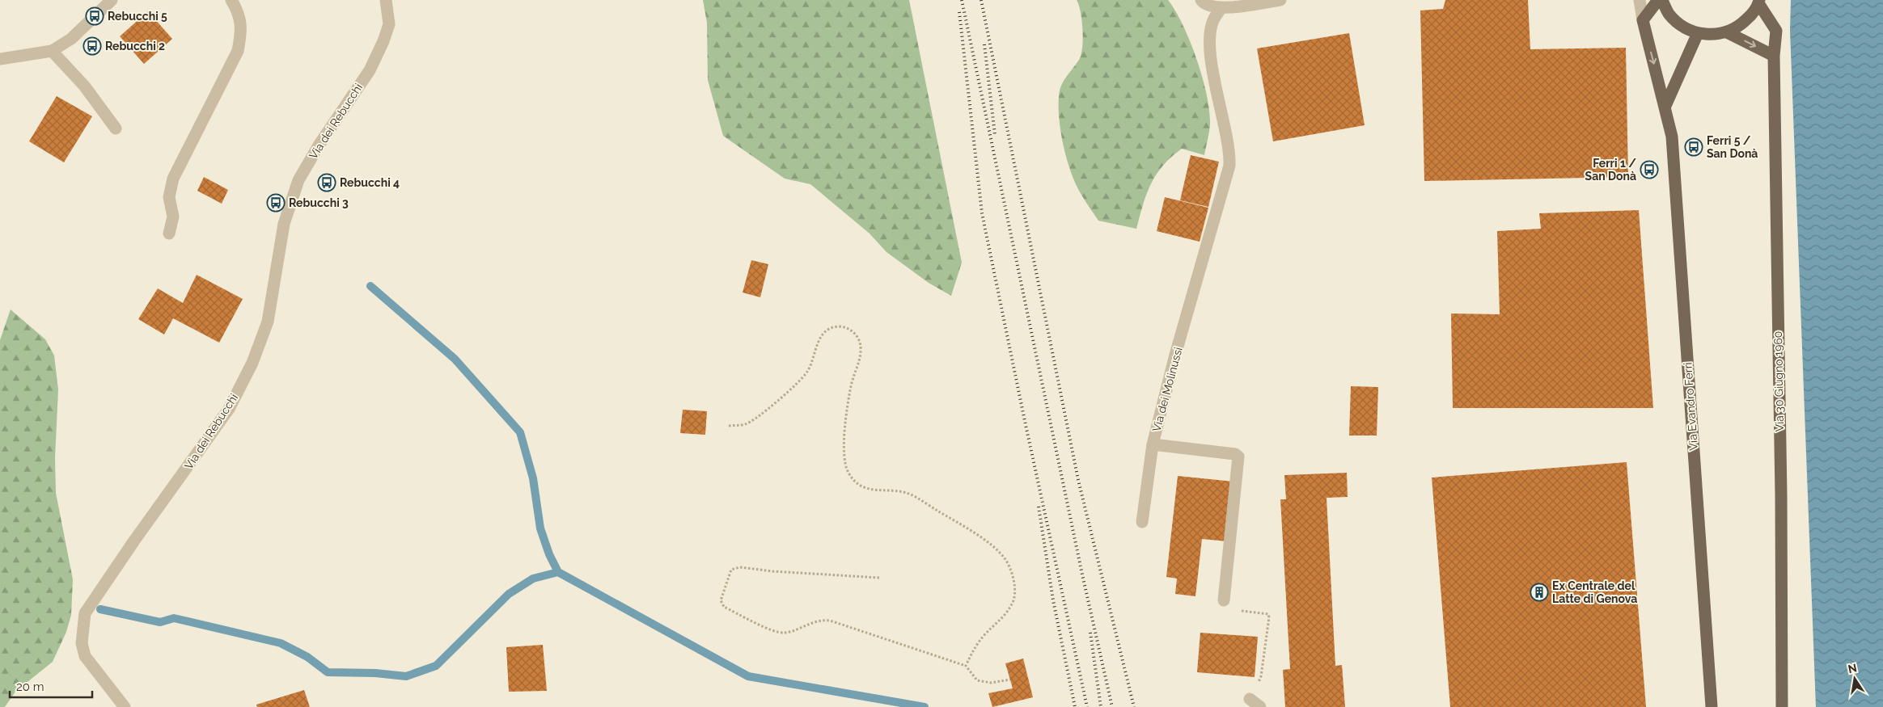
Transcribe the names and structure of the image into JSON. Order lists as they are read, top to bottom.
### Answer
{
  "streets": {
    "main road": ["Via 30 Giugno 1960", "Via Evandro Ferri"],
    "street": ["Via dei Rebucchi", "Via dei Molinussi"]
  },
  "places": {
    "bus stop": [
      "Rebucchi 5",
      "Rebucchi 2",
      "Ferri 5 / San Donà",
      "Ferri 1 / San Donà",
      "Rebucchi 4",
      "Rebucchi 3"
    ],
    "building": ["Ex Centrale del Latte di Genova"]
  },
  "scale_bar": "20 m",
  "north": "top"
}
